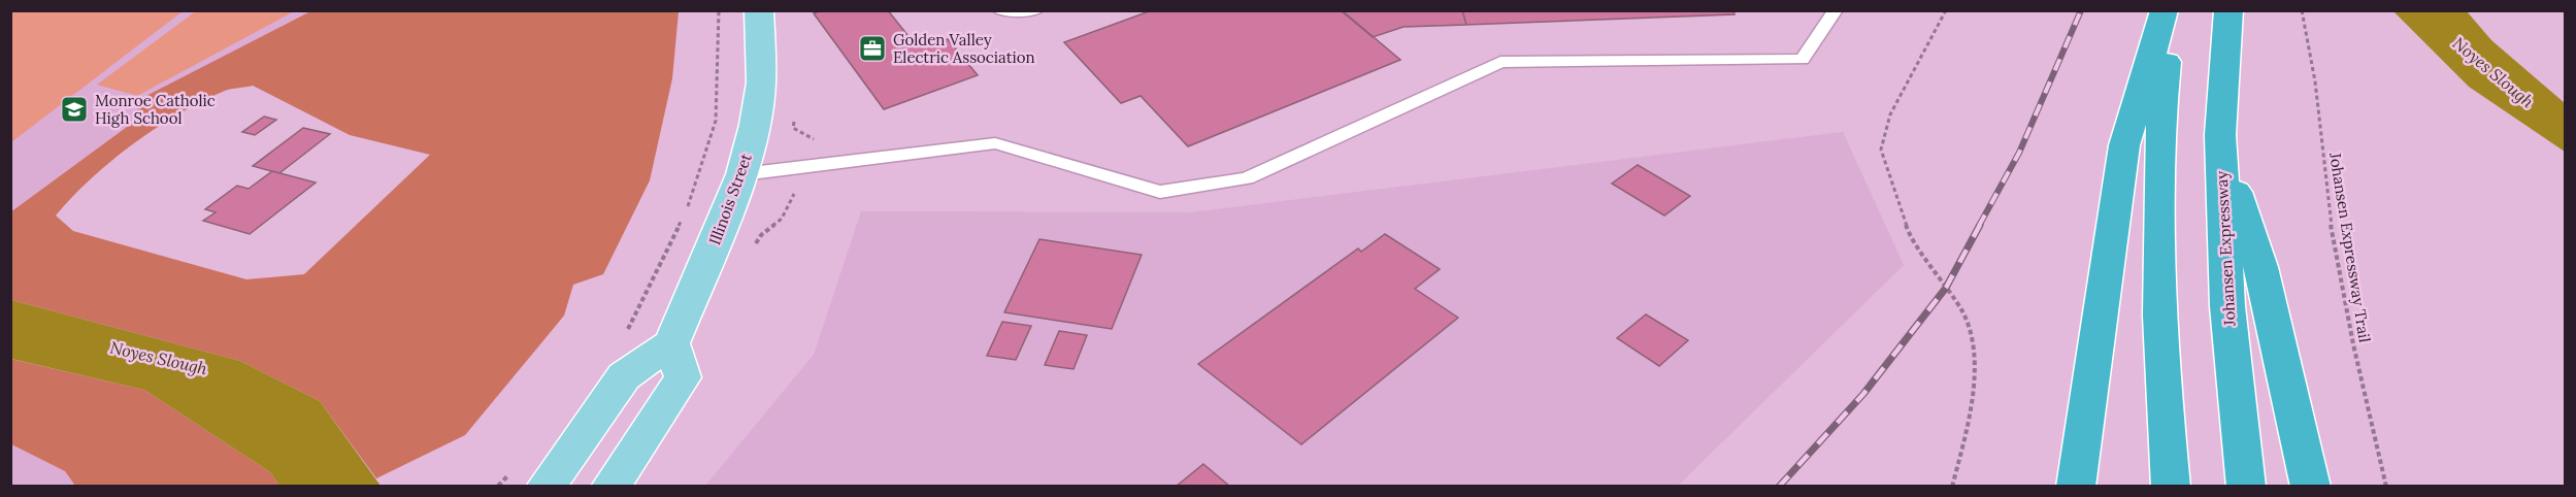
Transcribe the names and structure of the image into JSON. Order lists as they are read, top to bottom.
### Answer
{
  "streets": {
    "highway": ["Johansen Expressway"],
    "main road": ["Illinois Street"],
    "path": ["Johansen Expressway Trail"]
  },
  "water": ["Noyes Slough"],
  "places": {
    "office": ["Golden Valley Electric Association"],
    "school or university": ["Monroe Catholic High School"]
  }
}
